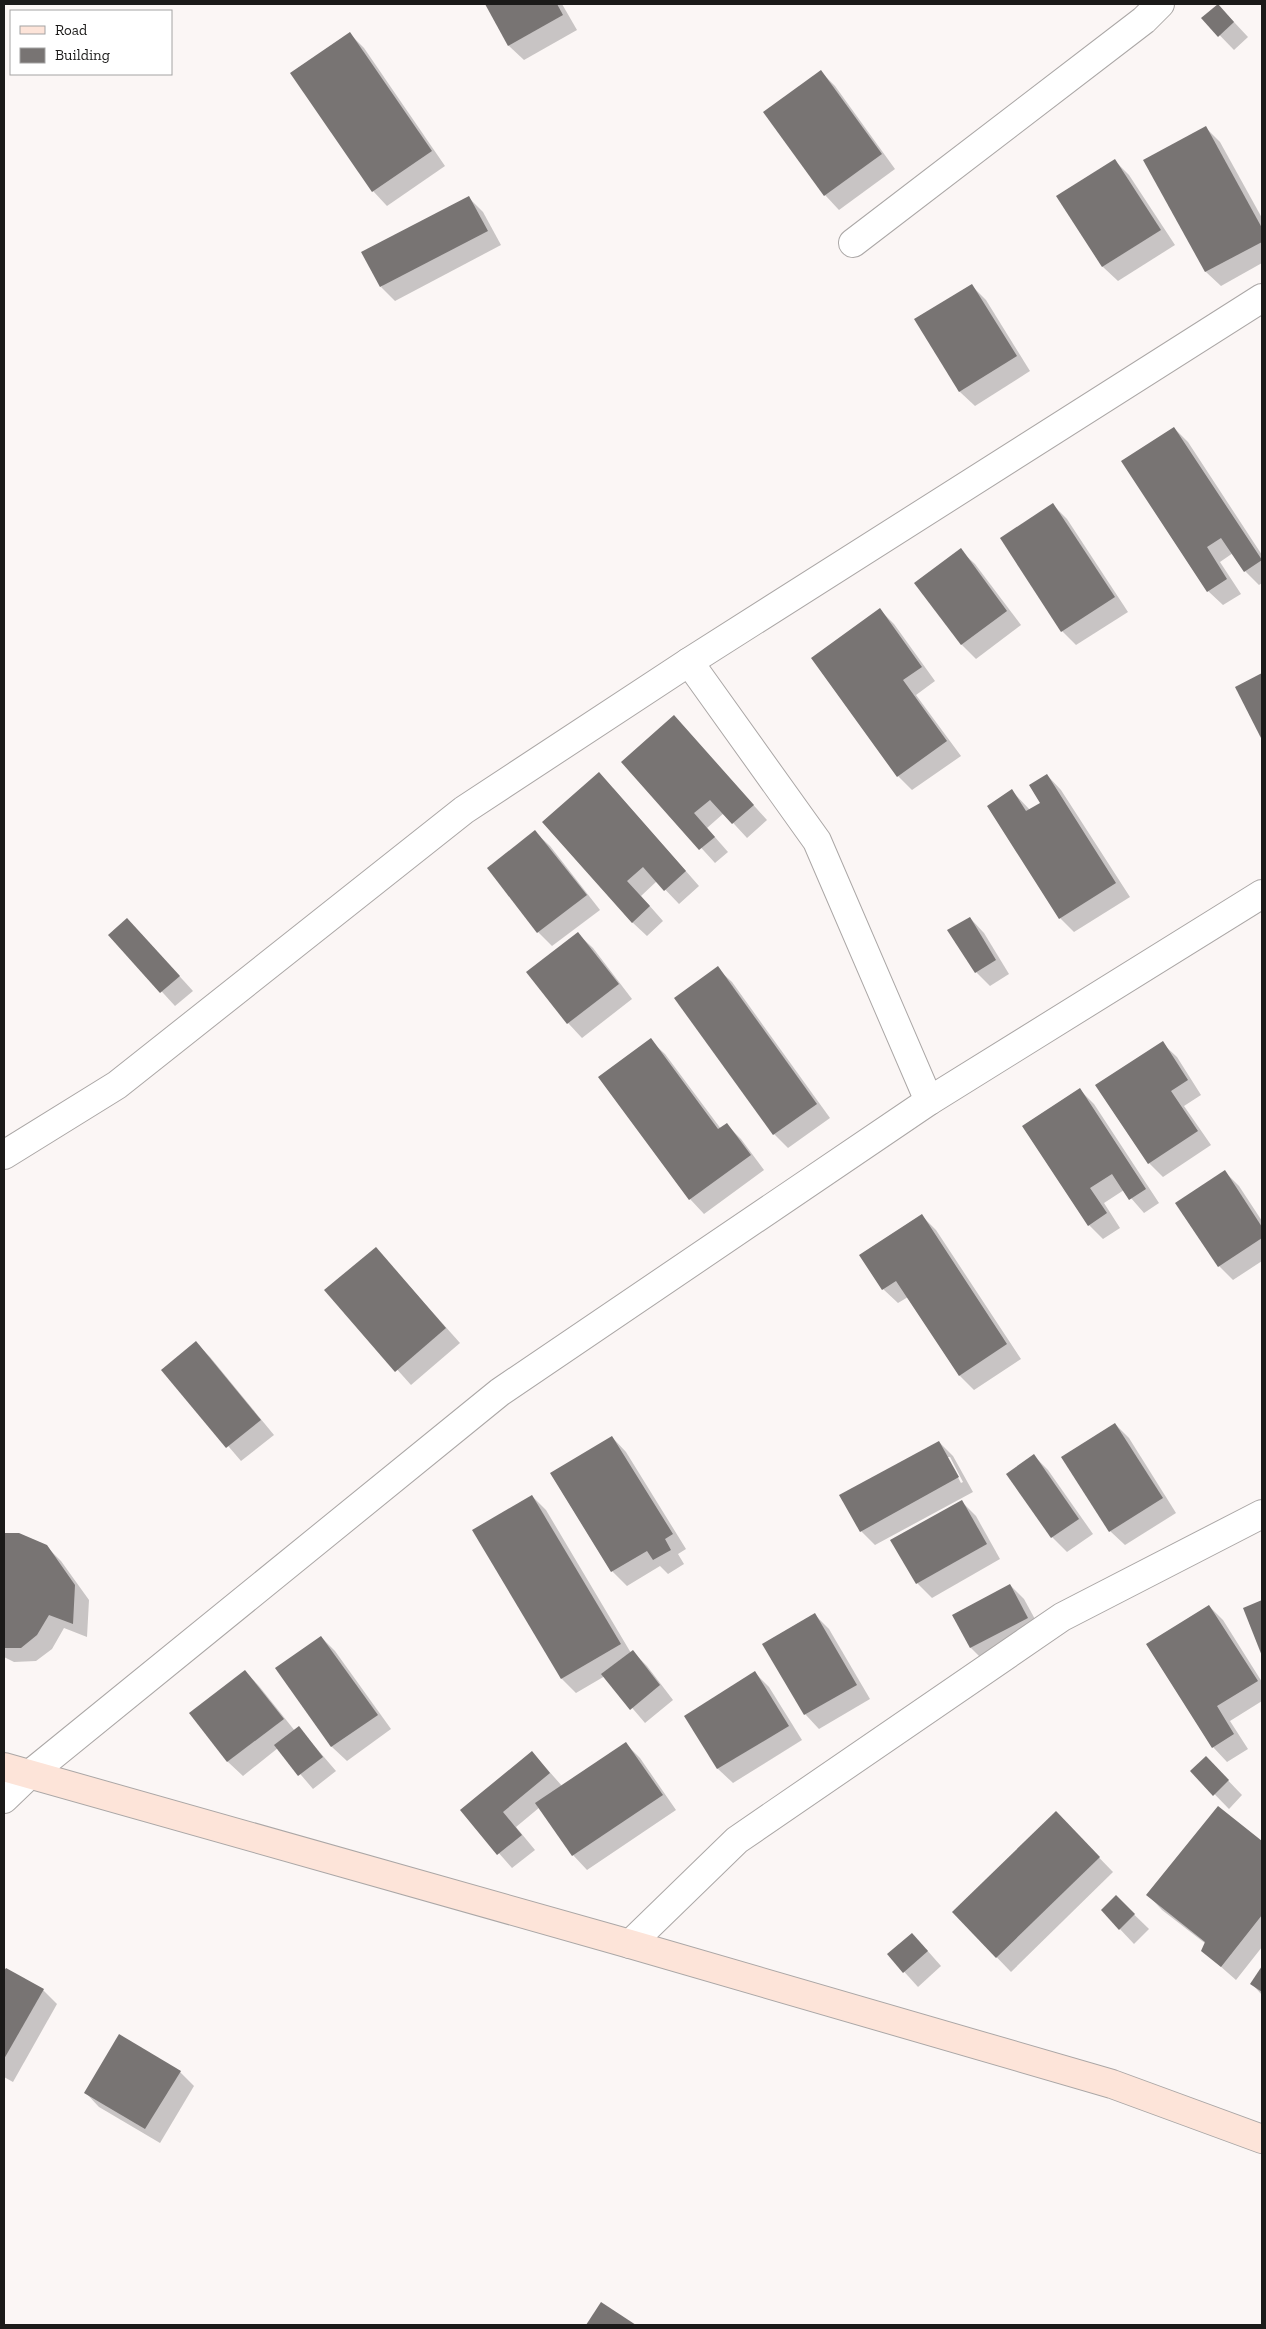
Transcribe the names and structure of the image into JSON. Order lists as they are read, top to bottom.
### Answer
{
  "legend": ["Road", "Building"]
}
